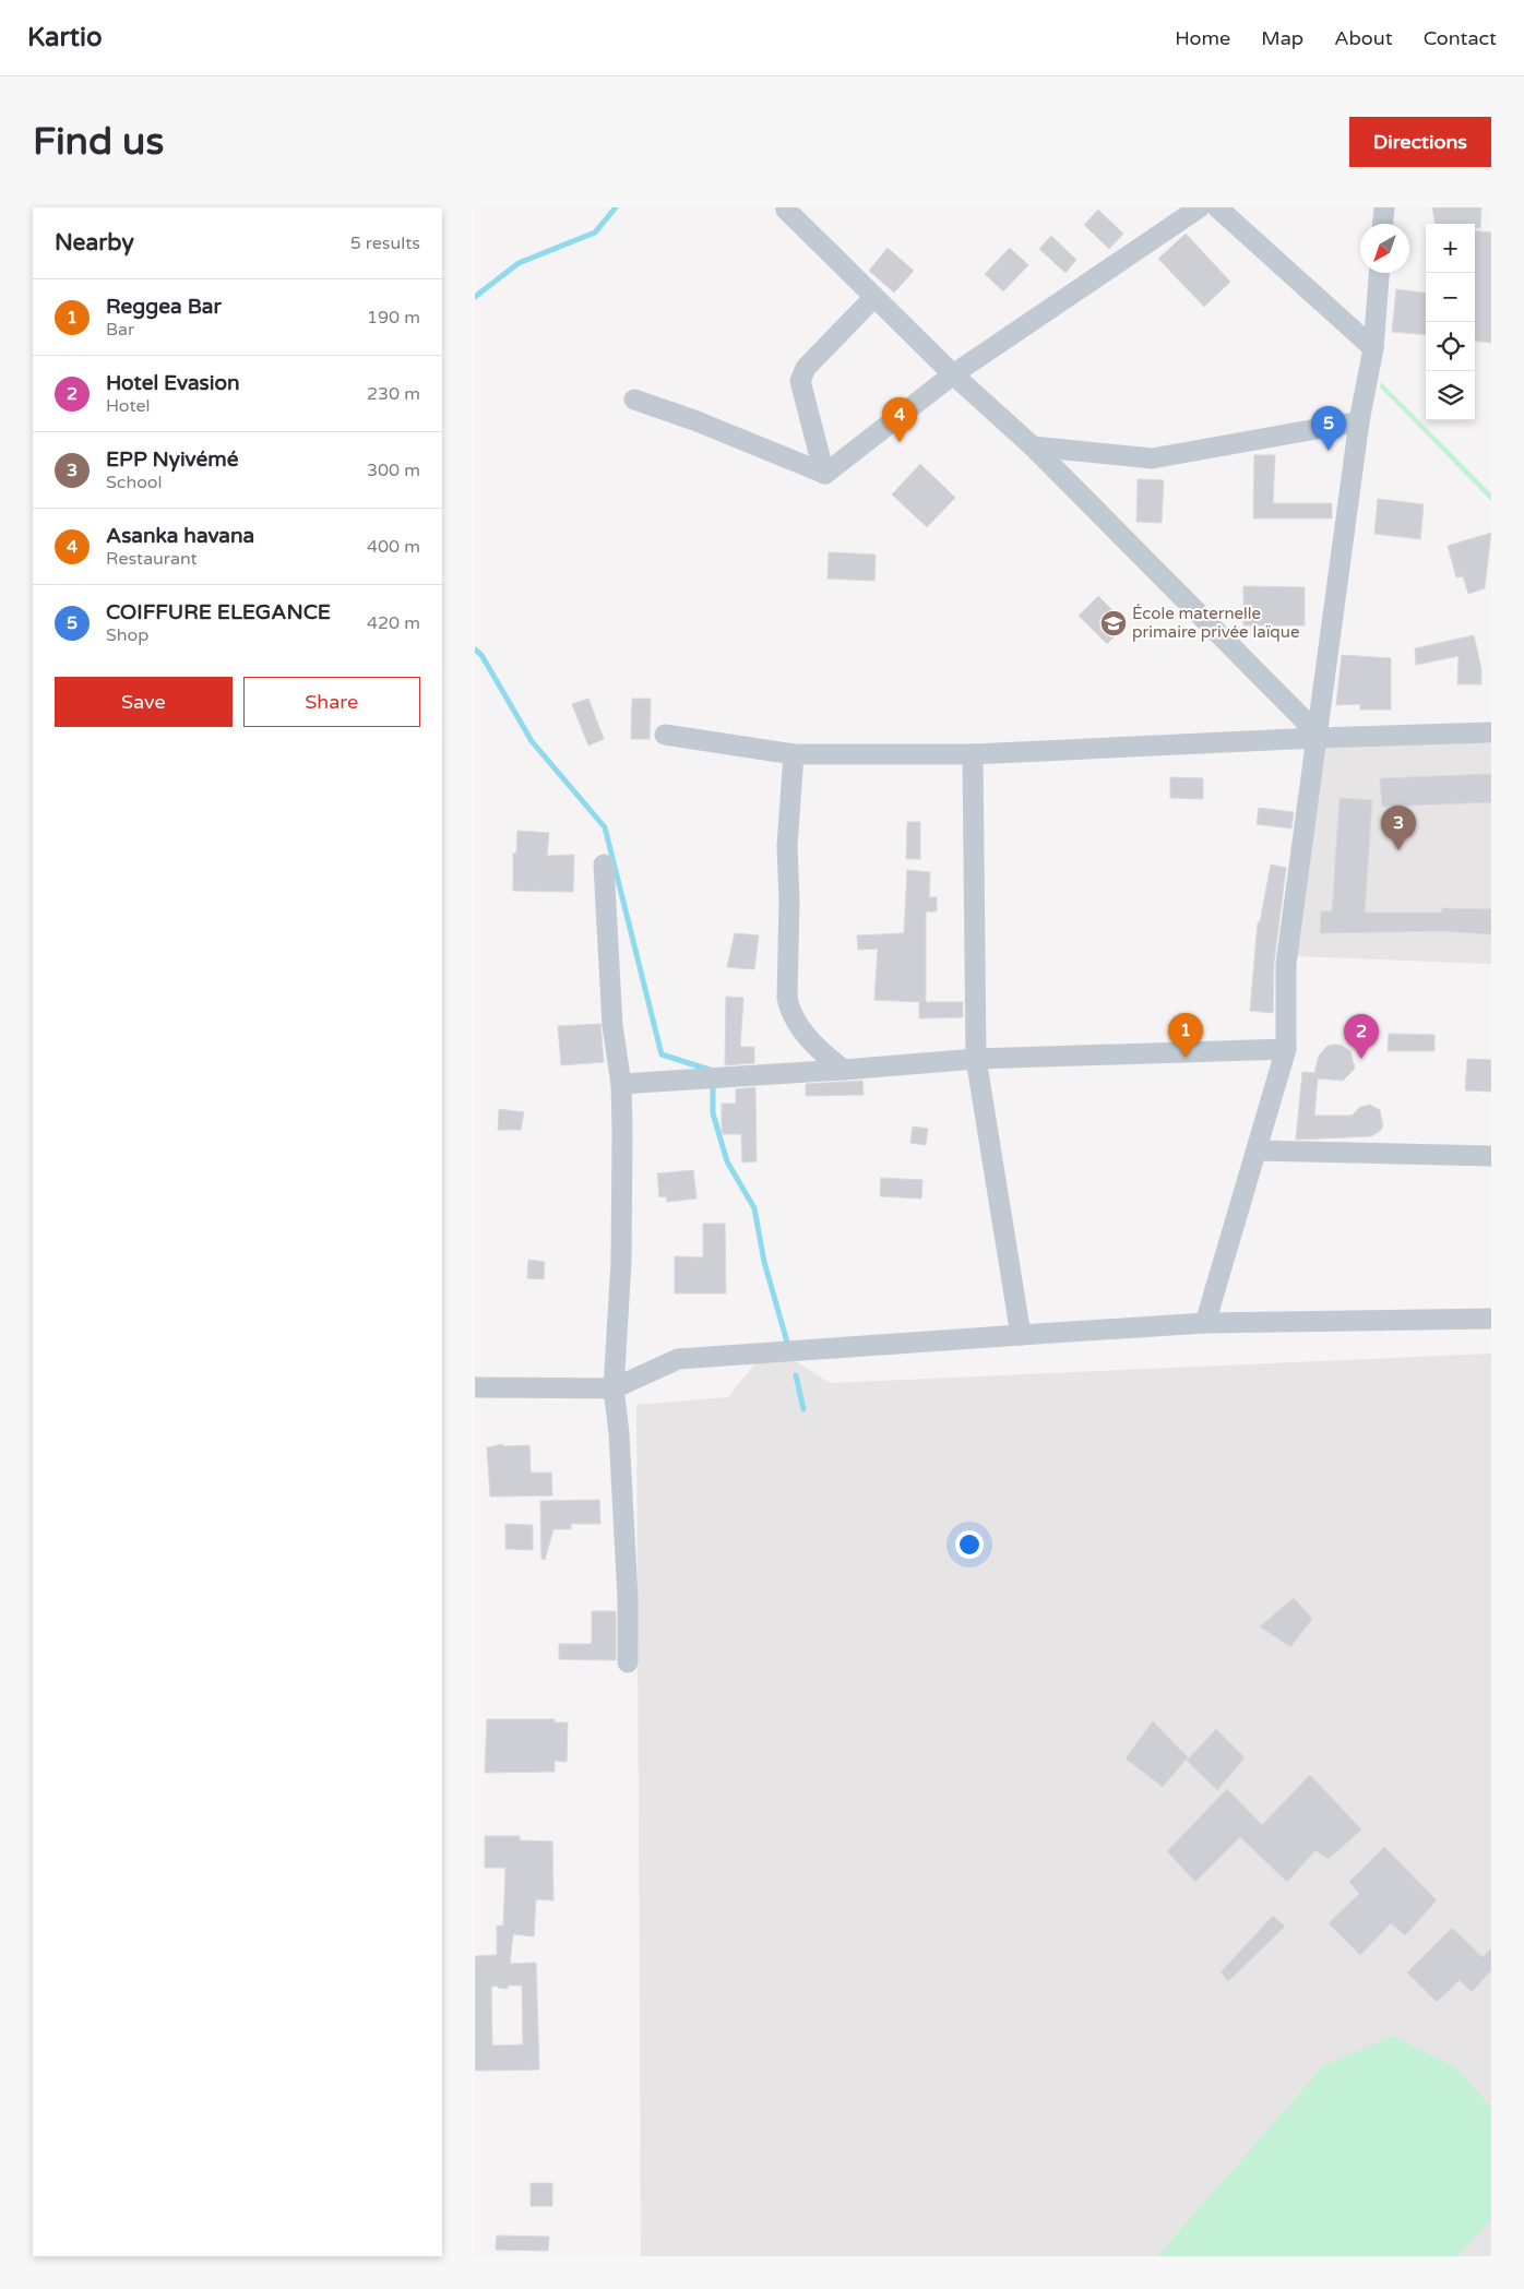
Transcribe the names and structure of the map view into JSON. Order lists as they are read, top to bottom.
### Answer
{
  "places": {
    "school or university": ["École maternelle primaire privée laïque"]
  },
  "north": "bottom left",
  "page": {
    "header": "Kartio",
    "nav": [
      "Home",
      "Map",
      "About",
      "Contact"
    ],
    "buttons": [
      "Directions",
      ["Save", "Share"]
    ],
    "title": "Find us",
    "heading": ["Nearby", "5 results"],
    "map_buttons": ["+", "−"],
    "list": [
      {
        "mark": "1",
        "name": "Reggea Bar",
        "note": "Bar",
        "value": "190 m"
      },
      {
        "mark": "2",
        "name": "Hotel Evasion",
        "note": "Hotel",
        "value": "230 m"
      },
      {
        "mark": "3",
        "name": "EPP Nyivémé",
        "note": "School",
        "value": "300 m"
      },
      {
        "mark": "4",
        "name": "Asanka havana",
        "note": "Restaurant",
        "value": "400 m"
      },
      {
        "mark": "5",
        "name": "COIFFURE ELEGANCE",
        "note": "Shop",
        "value": "420 m"
      }
    ],
    "pins": [
      "4",
      "5",
      "3",
      "1",
      "2"
    ]
  }
}
